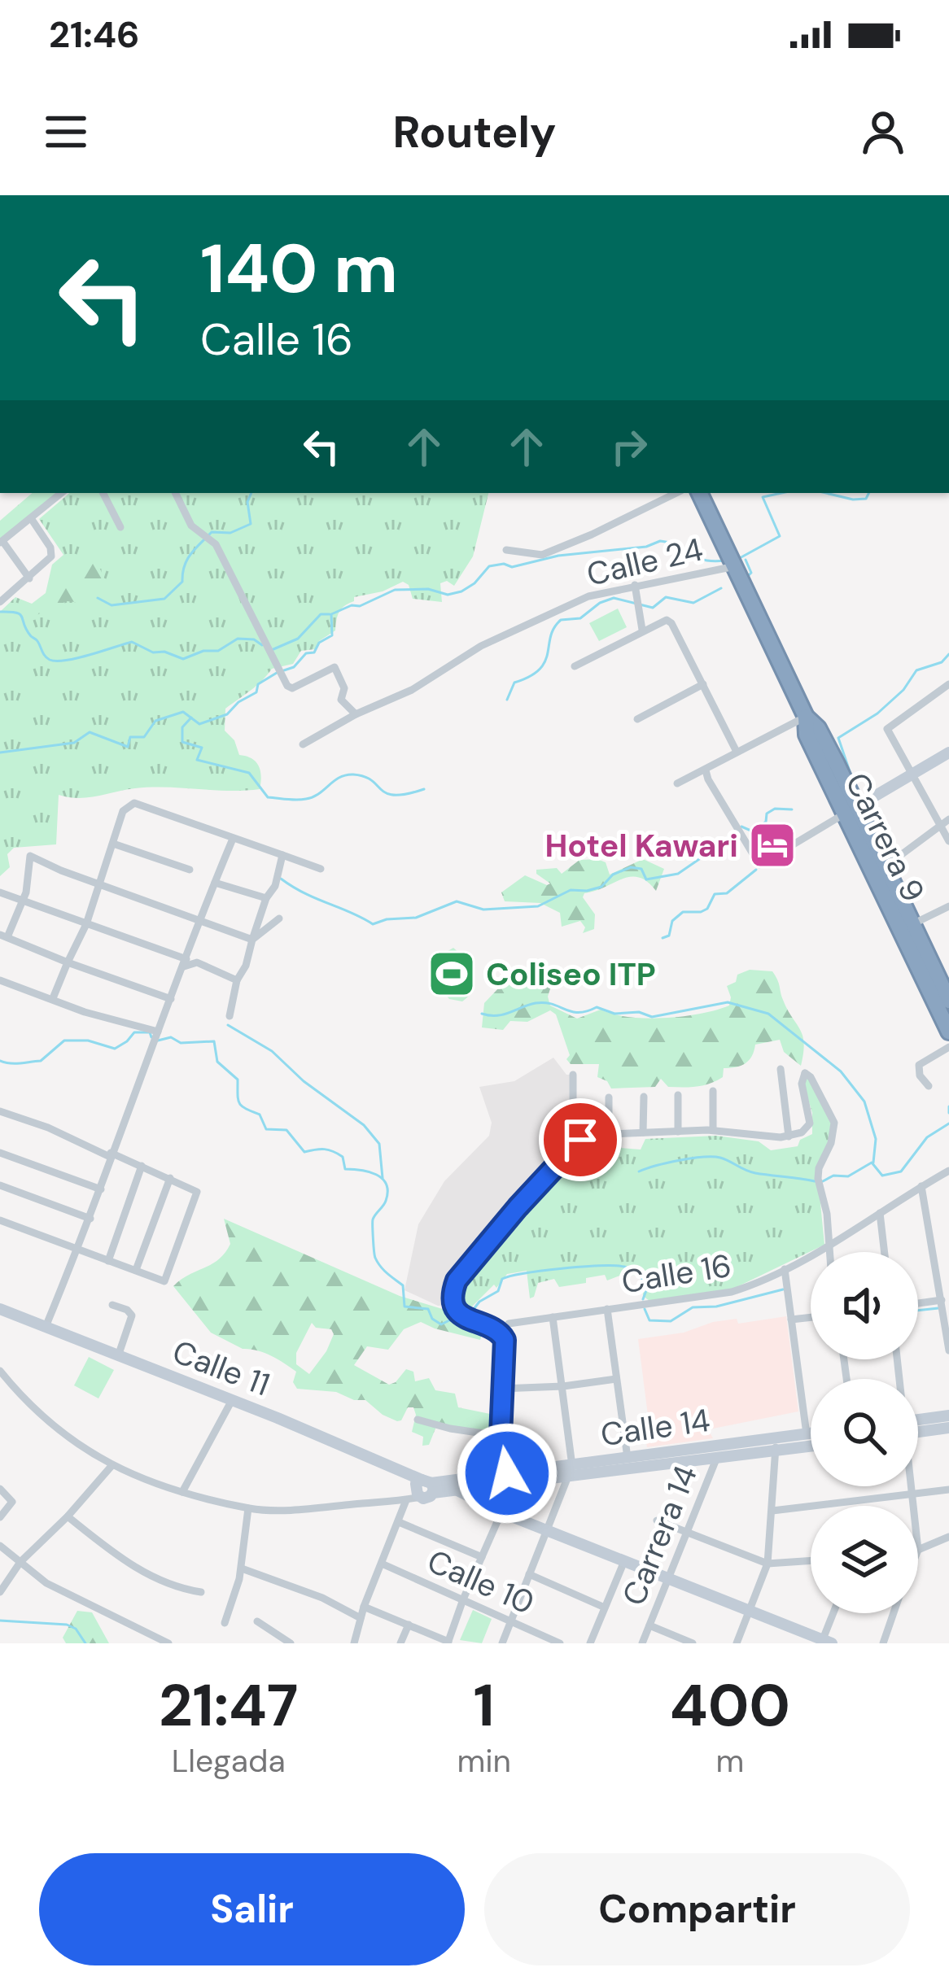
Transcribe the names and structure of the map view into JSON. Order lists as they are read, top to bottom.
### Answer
{
  "streets": {
    "highway": ["Carrera 9"],
    "street": [
      "Calle 24",
      "Calle 16",
      "Calle 11",
      "Calle 14",
      "Carrera 14",
      "Calle 10"
    ]
  },
  "crossings": [
    ["Calle 24", "Carrera 9"],
    ["Calle 11", "Calle 14"],
    ["Calle 14", "Carrera 14"]
  ],
  "places": {
    "hotel": ["Hotel Kawari"],
    "sports": ["Coliseo ITP"]
  },
  "page": {
    "status": "21:46",
    "header": "Routely",
    "turn": ["140 m", "Calle 16"],
    "eta": [
      "21:47",
      "Llegada",
      "1",
      "min",
      "400",
      "m"
    ],
    "buttons": ["Salir", "Compartir"]
  }
}
